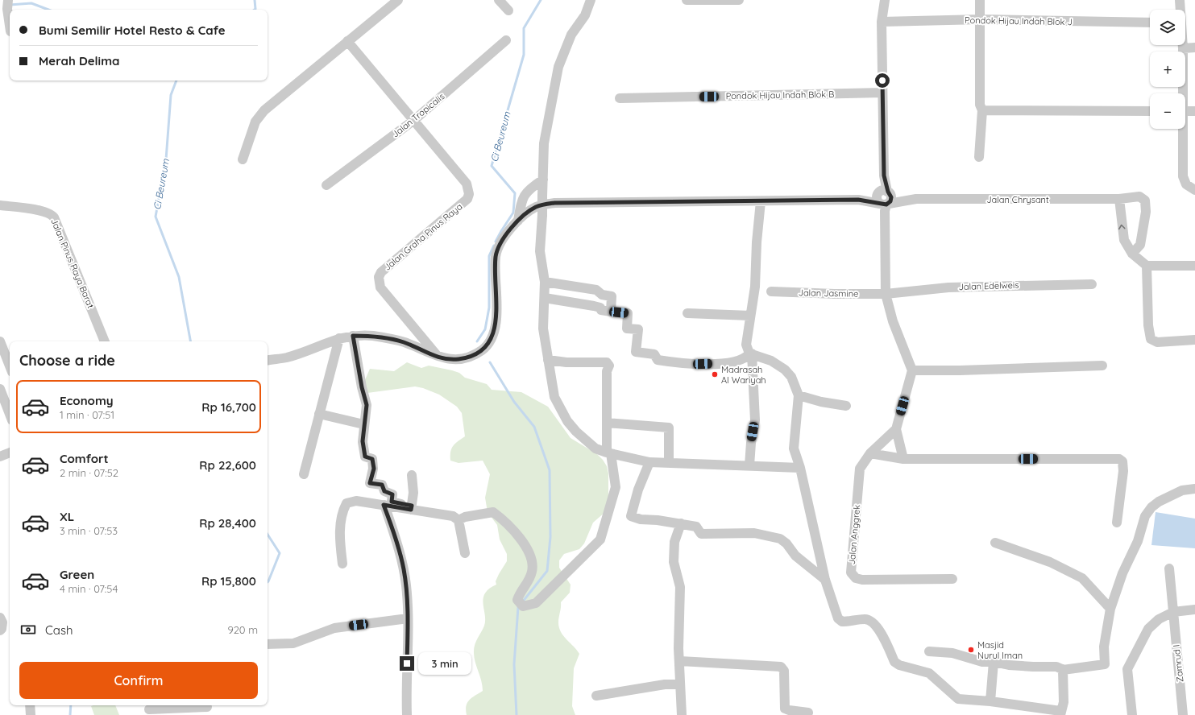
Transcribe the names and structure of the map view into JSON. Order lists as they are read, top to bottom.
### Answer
{
  "streets": {
    "street": [
      "Pondok Hijau Indah Blok J",
      "Pondok Hijau Indah Blok B",
      "Jalan Tropicalis",
      "Jalan Chrysant",
      "Jalan Graha Pinus Raya",
      "Jalan Pinus Raya Barat",
      "Jalan Edelweis",
      "Jalan Jasmine",
      "Jalan Anggrek",
      "Zamrud I"
    ]
  },
  "crossings": [
    ["Jalan Tropicalis", "Jalan Graha Pinus Raya"],
    ["Jalan Edelweis", "Jalan Jasmine"]
  ],
  "water": ["Ci Beureum"],
  "places": ["Madrasah Al Wariyah", "Masjid Nurul Iman"],
  "page": {
    "map_buttons": ["+", "−"],
    "banner": ["Bumi Semilir Hotel Resto & Cafe", "Merah Delima"],
    "heading": "Choose a ride",
    "list": [
      {
        "name": "Economy",
        "note": "1 min · 07:51",
        "value": "Rp 16,700"
      },
      {
        "name": "Comfort",
        "note": "2 min · 07:52",
        "value": "Rp 22,600"
      },
      {
        "name": "XL",
        "note": "3 min · 07:53",
        "value": "Rp 28,400"
      },
      {
        "name": "Green",
        "note": "4 min · 07:54",
        "value": "Rp 15,800"
      }
    ],
    "pay": ["Cash", "920 m"],
    "bubble": "3 min",
    "buttons": "Confirm"
  }
}
